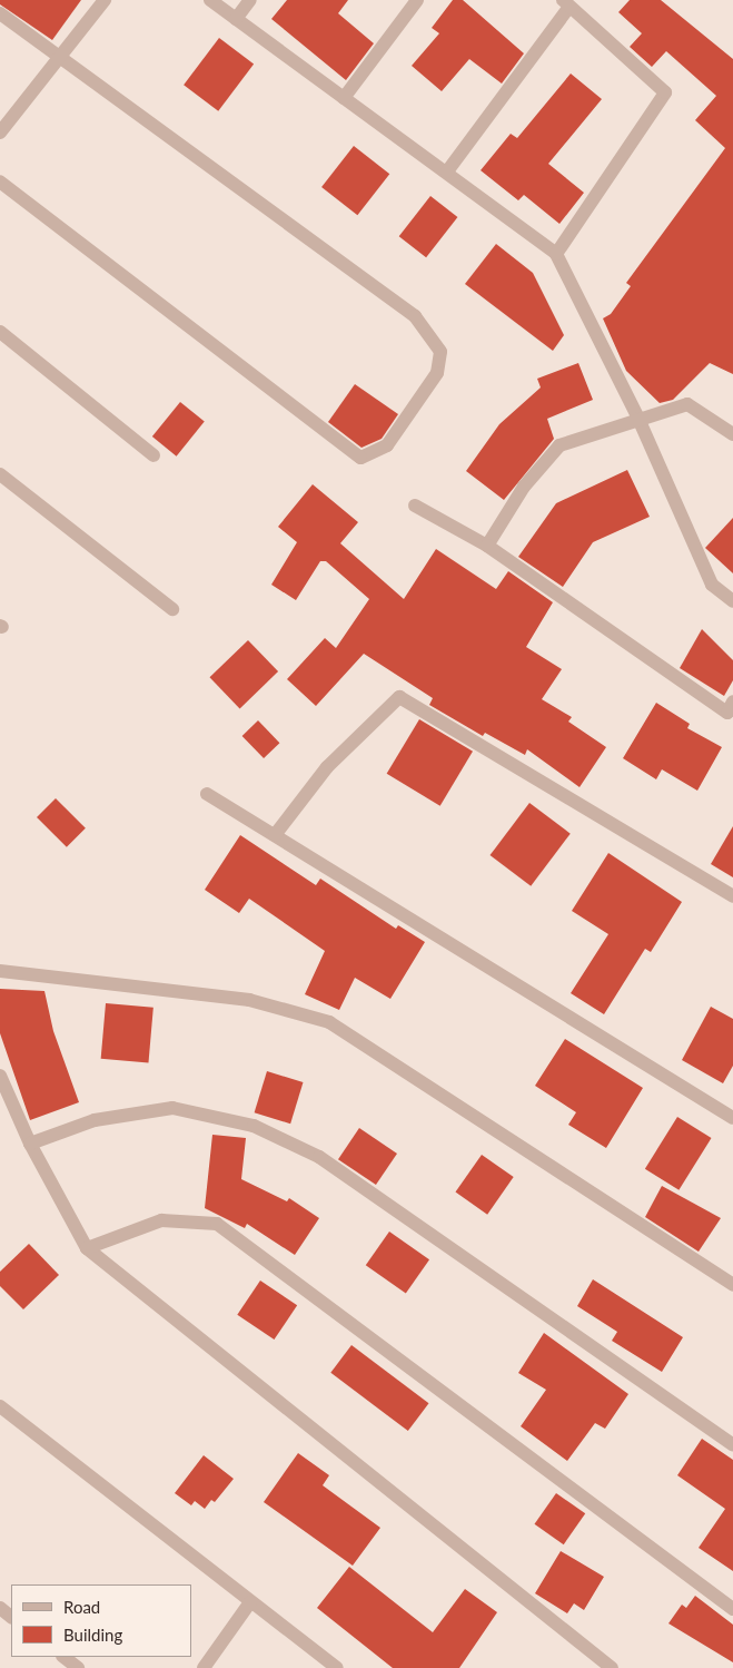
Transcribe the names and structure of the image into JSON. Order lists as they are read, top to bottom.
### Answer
{
  "legend": ["Road", "Building"]
}
